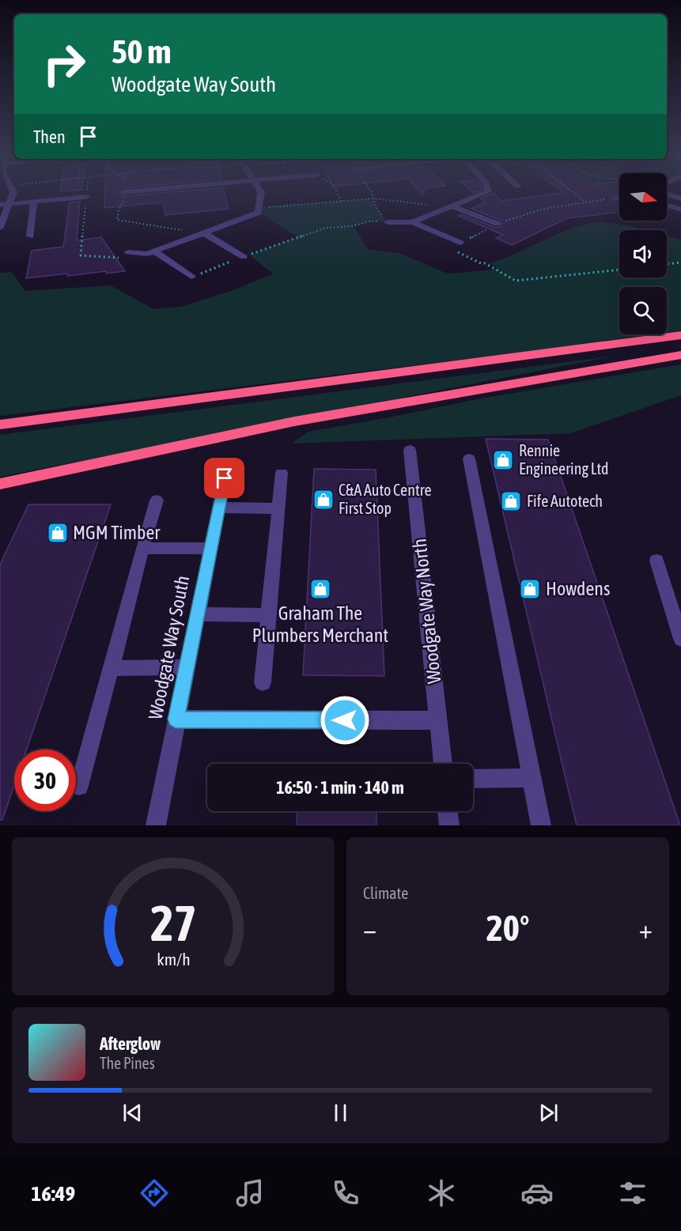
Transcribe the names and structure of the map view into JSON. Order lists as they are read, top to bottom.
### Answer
{
  "streets": {
    "street": ["Woodgate Way North", "Woodgate Way South"]
  },
  "places": {
    "shop": [
      "Rennie Engineering Ltd",
      "C&A Auto Centre First Stop",
      "Fife Autotech",
      "MGM Timber",
      "Graham The Plumbers Merchant",
      "Howdens"
    ]
  },
  "north": "right",
  "page": {
    "turn": ["50 m", "Woodgate Way South"],
    "then": "Then",
    "limit": "30",
    "trip": "16:50 · 1 min · 140 m",
    "tile": "Climate",
    "heat": ["−", "20°", "+"],
    "song": ["Afterglow", "The Pines"],
    "tabs": "16:49",
    "gauge": ["27", "km/h"]
  }
}
